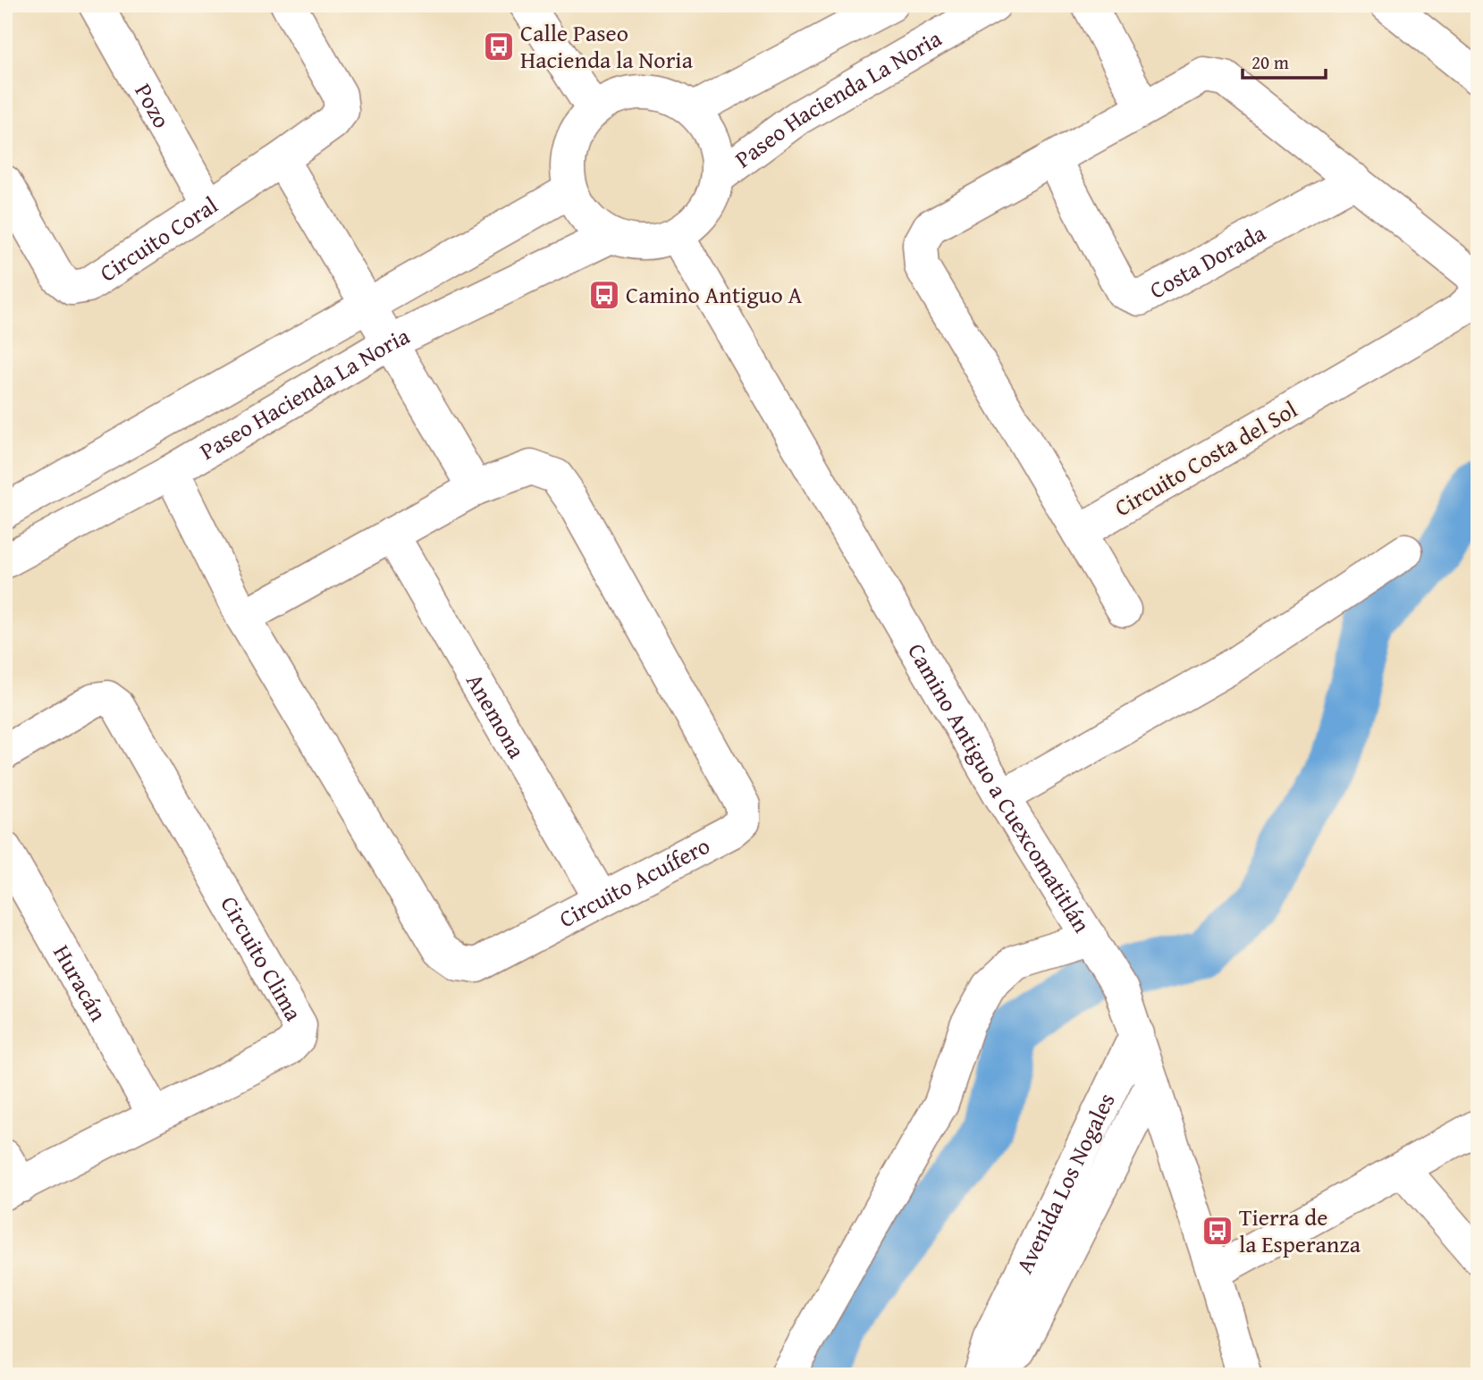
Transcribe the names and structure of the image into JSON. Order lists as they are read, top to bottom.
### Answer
{
  "streets": {
    "street": [
      "Paseo Hacienda La Noria",
      "Pozo",
      "Circuito Coral",
      "Costa Dorada",
      "Circuito Costa del Sol",
      "Anemona",
      "Camino Antiguo a Cuexcomatitlán",
      "Circuito Acuífero",
      "Circuito Clima",
      "Huracán",
      "Avenida Los Nogales"
    ]
  },
  "crossings": [
    ["Paseo Hacienda La Noria", "Camino Antiguo a Cuexcomatitlán"],
    ["Paseo Hacienda La Noria", "Circuito Acuífero"],
    ["Pozo", "Circuito Coral"],
    ["Costa Dorada", "Circuito Costa del Sol"],
    ["Anemona", "Circuito Acuífero"],
    ["Camino Antiguo a Cuexcomatitlán", "Avenida Los Nogales"],
    ["Circuito Clima", "Huracán"]
  ],
  "places": {
    "bus stop": ["Calle Paseo Hacienda la Noria", "Camino Antiguo A", "Tierra de la Esperanza"]
  },
  "scale_bar": "20 m"
}
